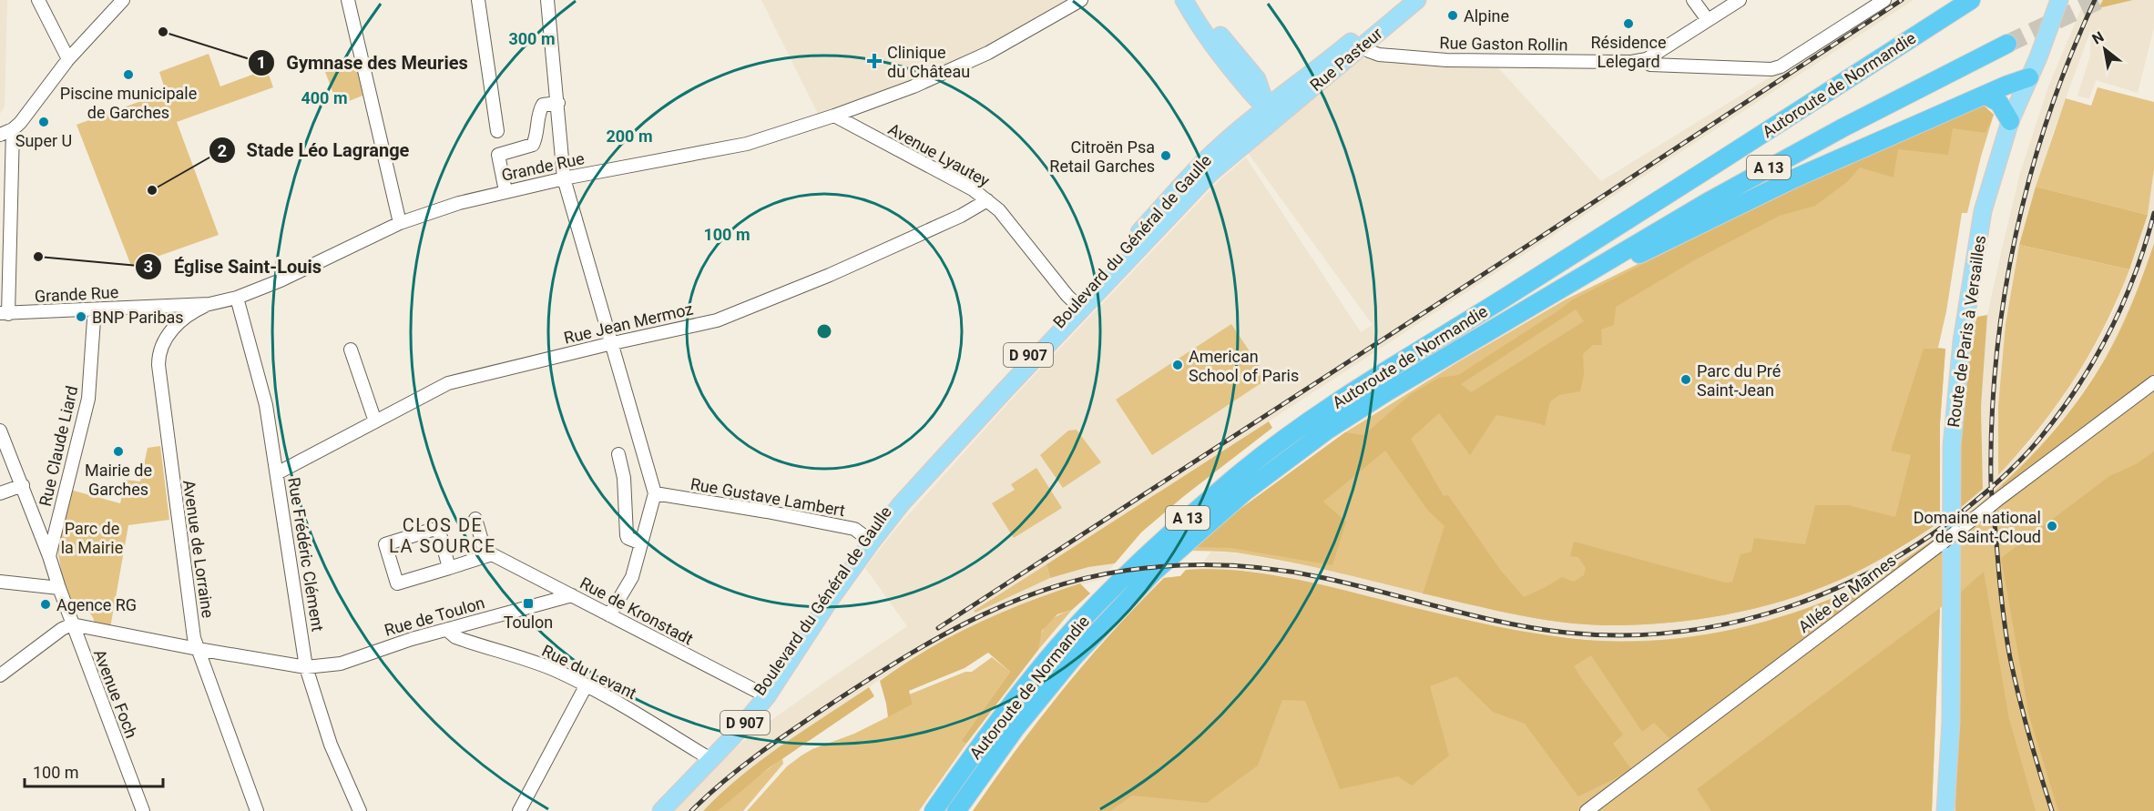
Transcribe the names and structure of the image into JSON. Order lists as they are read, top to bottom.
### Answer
{
  "streets": {
    "highway": ["Autoroute de Normandie", "A 13"],
    "main road": [
      "Rue Pasteur",
      "Boulevard du Général de Gaulle",
      "Route de Paris à Versailles",
      "D 907"
    ],
    "street": [
      "Rue Gaston Rollin",
      "Avenue Lyautey",
      "Grande Rue",
      "Rue Jean Mermoz",
      "Rue Claude Liard",
      "Rue Gustave Lambert",
      "Avenue de Lorraine",
      "Rue Frédéric Clément",
      "Allée de Marnes",
      "Rue de Kronstadt",
      "Rue de Toulon",
      "Rue du Levant",
      "Avenue Foch"
    ]
  },
  "crossings": [
    ["Rue Gaston Rollin", "Rue Pasteur"],
    ["Rue Pasteur", "Boulevard du Général de Gaulle"],
    ["Avenue Lyautey", "Grande Rue"],
    ["Avenue Lyautey", "Boulevard du Général de Gaulle"],
    ["Avenue Lyautey", "Rue Jean Mermoz"],
    ["Grande Rue", "Rue Claude Liard"],
    ["Grande Rue", "Avenue de Lorraine"],
    ["Grande Rue", "Rue Frédéric Clément"],
    ["Boulevard du Général de Gaulle", "Rue Gustave Lambert"],
    ["Boulevard du Général de Gaulle", "Rue de Kronstadt"],
    ["Boulevard du Général de Gaulle", "Rue du Levant"],
    ["Rue Jean Mermoz", "Rue Frédéric Clément"],
    ["Rue Claude Liard", "Avenue Foch"],
    ["Avenue de Lorraine", "Rue de Toulon"],
    ["Rue Frédéric Clément", "Rue de Toulon"],
    ["Rue de Kronstadt", "Rue de Toulon"],
    ["Rue de Toulon", "Rue du Levant"],
    ["Rue de Toulon", "Avenue Foch"]
  ],
  "districts": ["CLOS DE LA SOURCE"],
  "parks": ["Parc de la Mairie"],
  "places": {
    "other": [
      "Alpine",
      "Résidence Lelegard",
      "Gymnase des Meuries",
      "Piscine municipale de Garches",
      "Super U",
      "Citroën Psa Retail Garches",
      "Stade Léo Lagrange",
      "Église Saint-Louis",
      "BNP Paribas",
      "American School of Paris",
      "Parc du Pré Saint-Jean",
      "Mairie de Garches",
      "Domaine national de Saint-Cloud",
      "Agence RG"
    ],
    "health": ["Clinique du Château"],
    "transit": ["Toulon"]
  },
  "scale_bar": "100 m",
  "north": "top left",
  "rings": [
    "300 m",
    "400 m",
    "200 m",
    "100 m"
  ]
}
